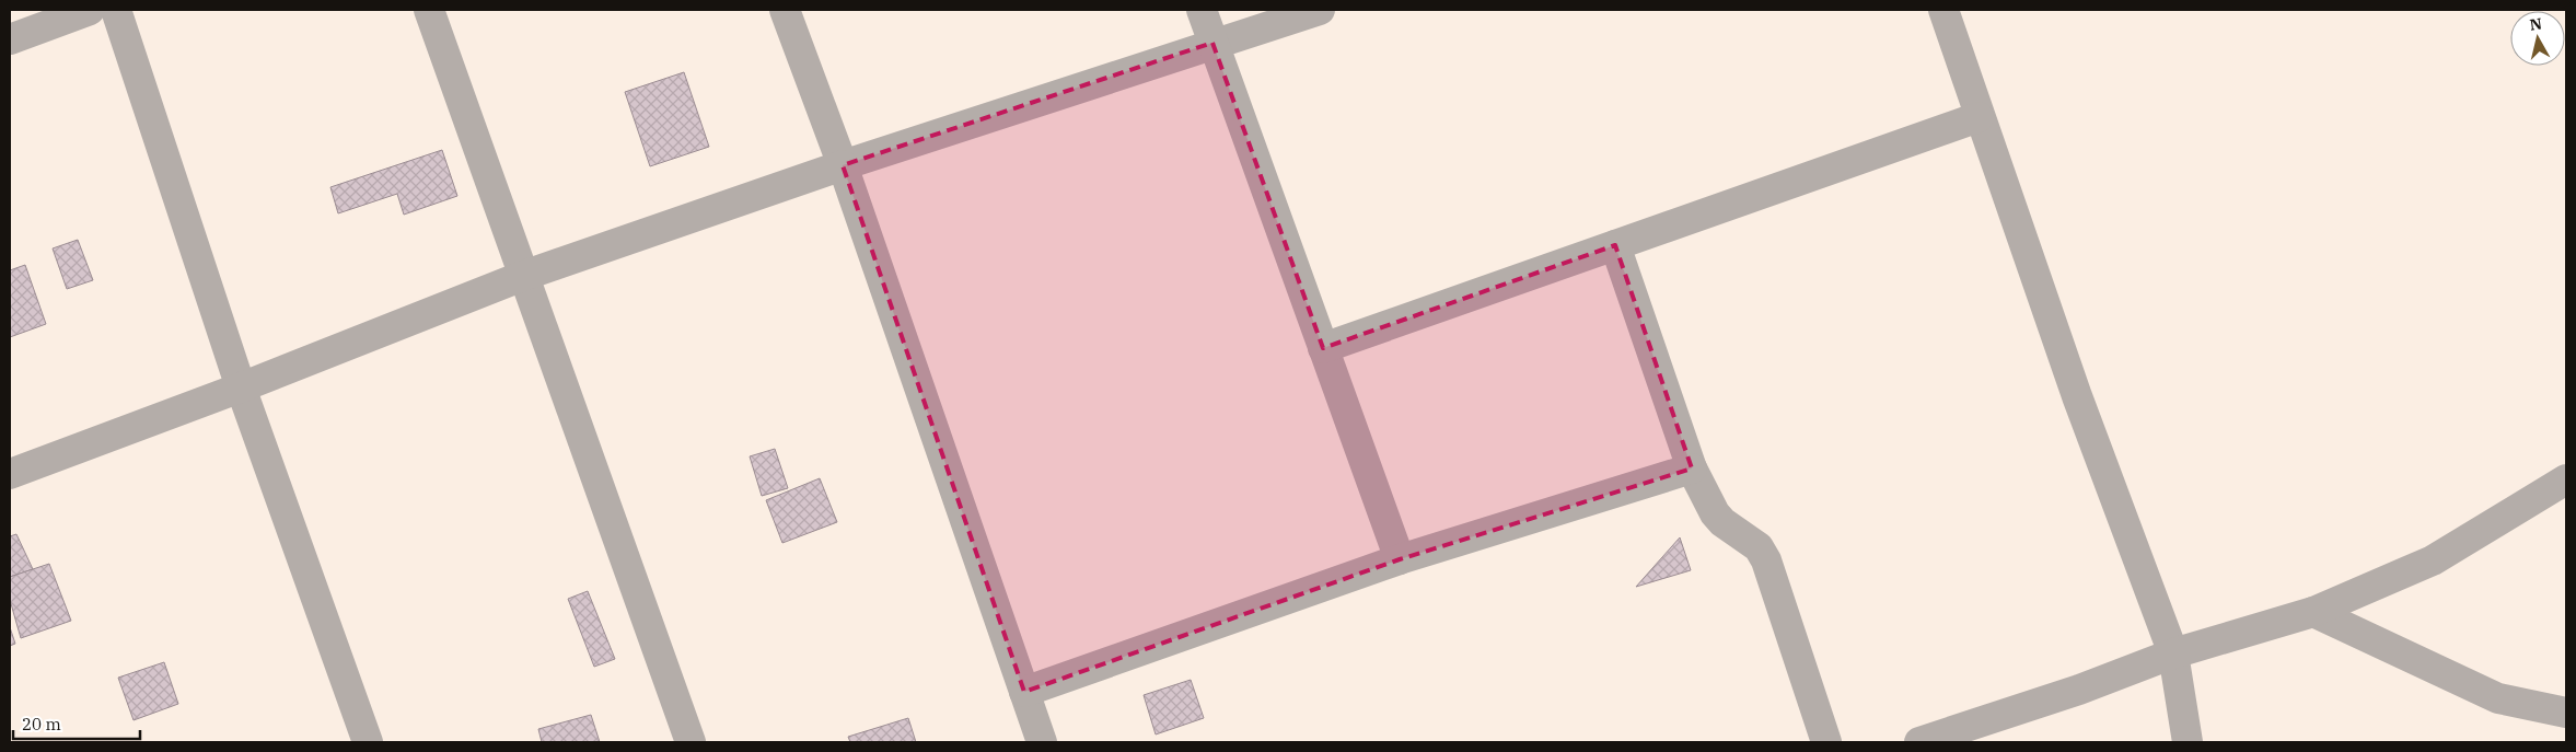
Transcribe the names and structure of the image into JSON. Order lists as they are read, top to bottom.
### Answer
{
  "scale_bar": "20 m",
  "north": "top"
}
